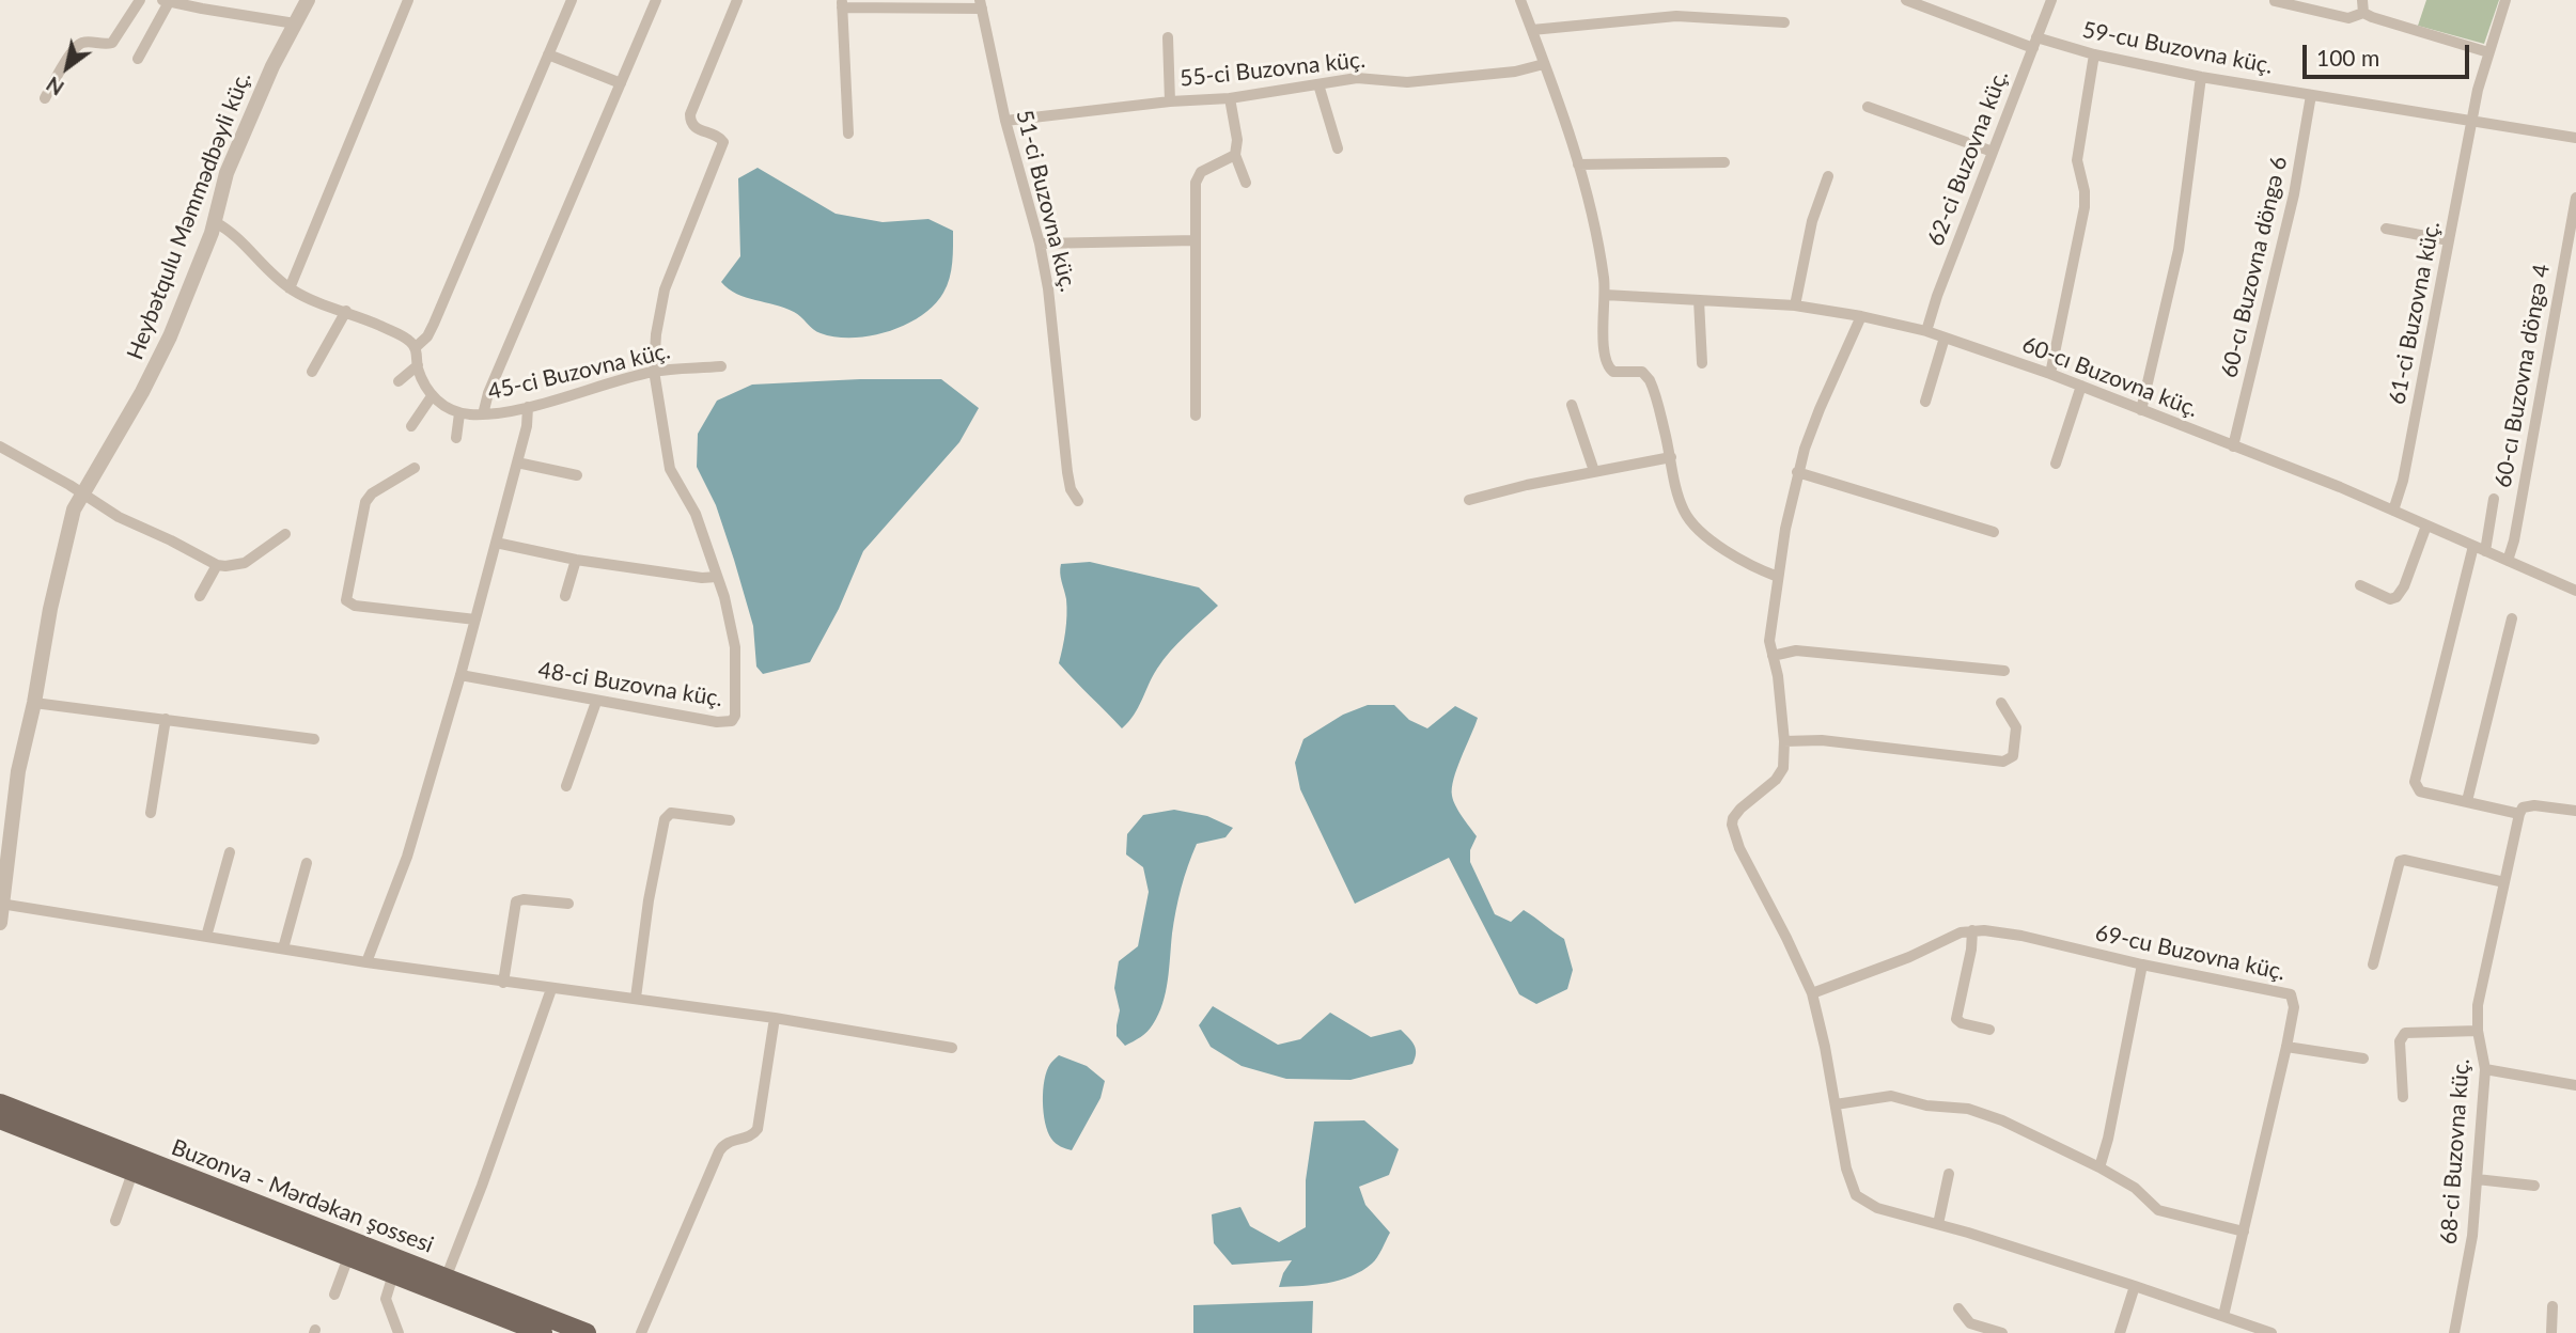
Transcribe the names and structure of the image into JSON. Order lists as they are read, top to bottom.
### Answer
{
  "streets": {
    "main road": ["Buzonva - Mərdəkan şossesi"],
    "street": [
      "59-cu Buzovna küç.",
      "55-ci Buzovna küç.",
      "62-ci Buzovna küç.",
      "51-ci Buzovna küç.",
      "Heybətqulu Məmmədbəyli küç.",
      "60-cı Buzovna döngə 6",
      "61-ci Buzovna küç.",
      "45-ci Buzovna küç.",
      "60-cı Buzovna döngə 4",
      "60-cı Buzovna küç.",
      "48-ci Buzovna küç.",
      "69-cu Buzovna küç.",
      "68-ci Buzovna küç."
    ]
  },
  "crossings": [
    ["59-cu Buzovna küç.", "62-ci Buzovna küç."],
    ["59-cu Buzovna küç.", "60-cı Buzovna döngə 6"],
    ["59-cu Buzovna küç.", "61-ci Buzovna küç."],
    ["55-ci Buzovna küç.", "51-ci Buzovna küç."],
    ["62-ci Buzovna küç.", "60-cı Buzovna küç."],
    ["60-cı Buzovna döngə 6", "60-cı Buzovna küç."],
    ["61-ci Buzovna küç.", "60-cı Buzovna küç."],
    ["45-ci Buzovna küç.", "48-ci Buzovna küç."],
    ["60-cı Buzovna döngə 4", "60-cı Buzovna küç."]
  ],
  "scale_bar": "100 m",
  "north": "bottom left"
}
